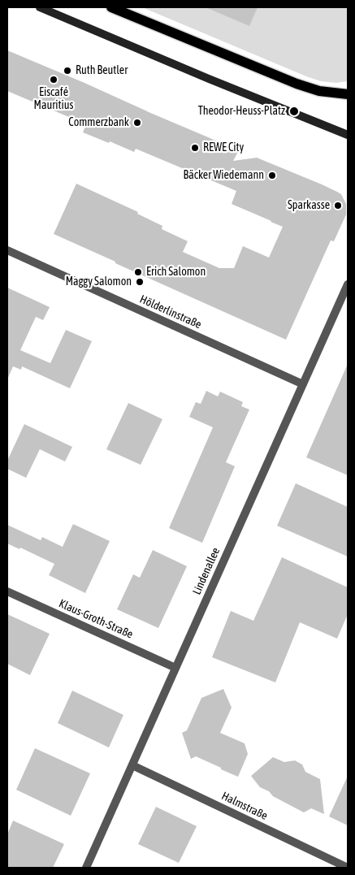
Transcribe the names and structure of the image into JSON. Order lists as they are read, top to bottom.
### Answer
{
  "streets": {
    "street": [
      "Hölderlinstraße",
      "Lindenallee",
      "Klaus-Groth-Straße",
      "Halmstraße"
    ]
  },
  "crossings": [
    ["Hölderlinstraße", "Lindenallee"],
    ["Lindenallee", "Klaus-Groth-Straße"],
    ["Lindenallee", "Halmstraße"]
  ],
  "places": [
    "Ruth Beutler",
    "Eiscafé Mauritius",
    "Theodor-Heuss-Platz",
    "Commerzbank",
    "REWE City",
    "Bäcker Wiedemann",
    "Sparkasse",
    "Erich Salomon",
    "Maggy Salomon"
  ]
}
